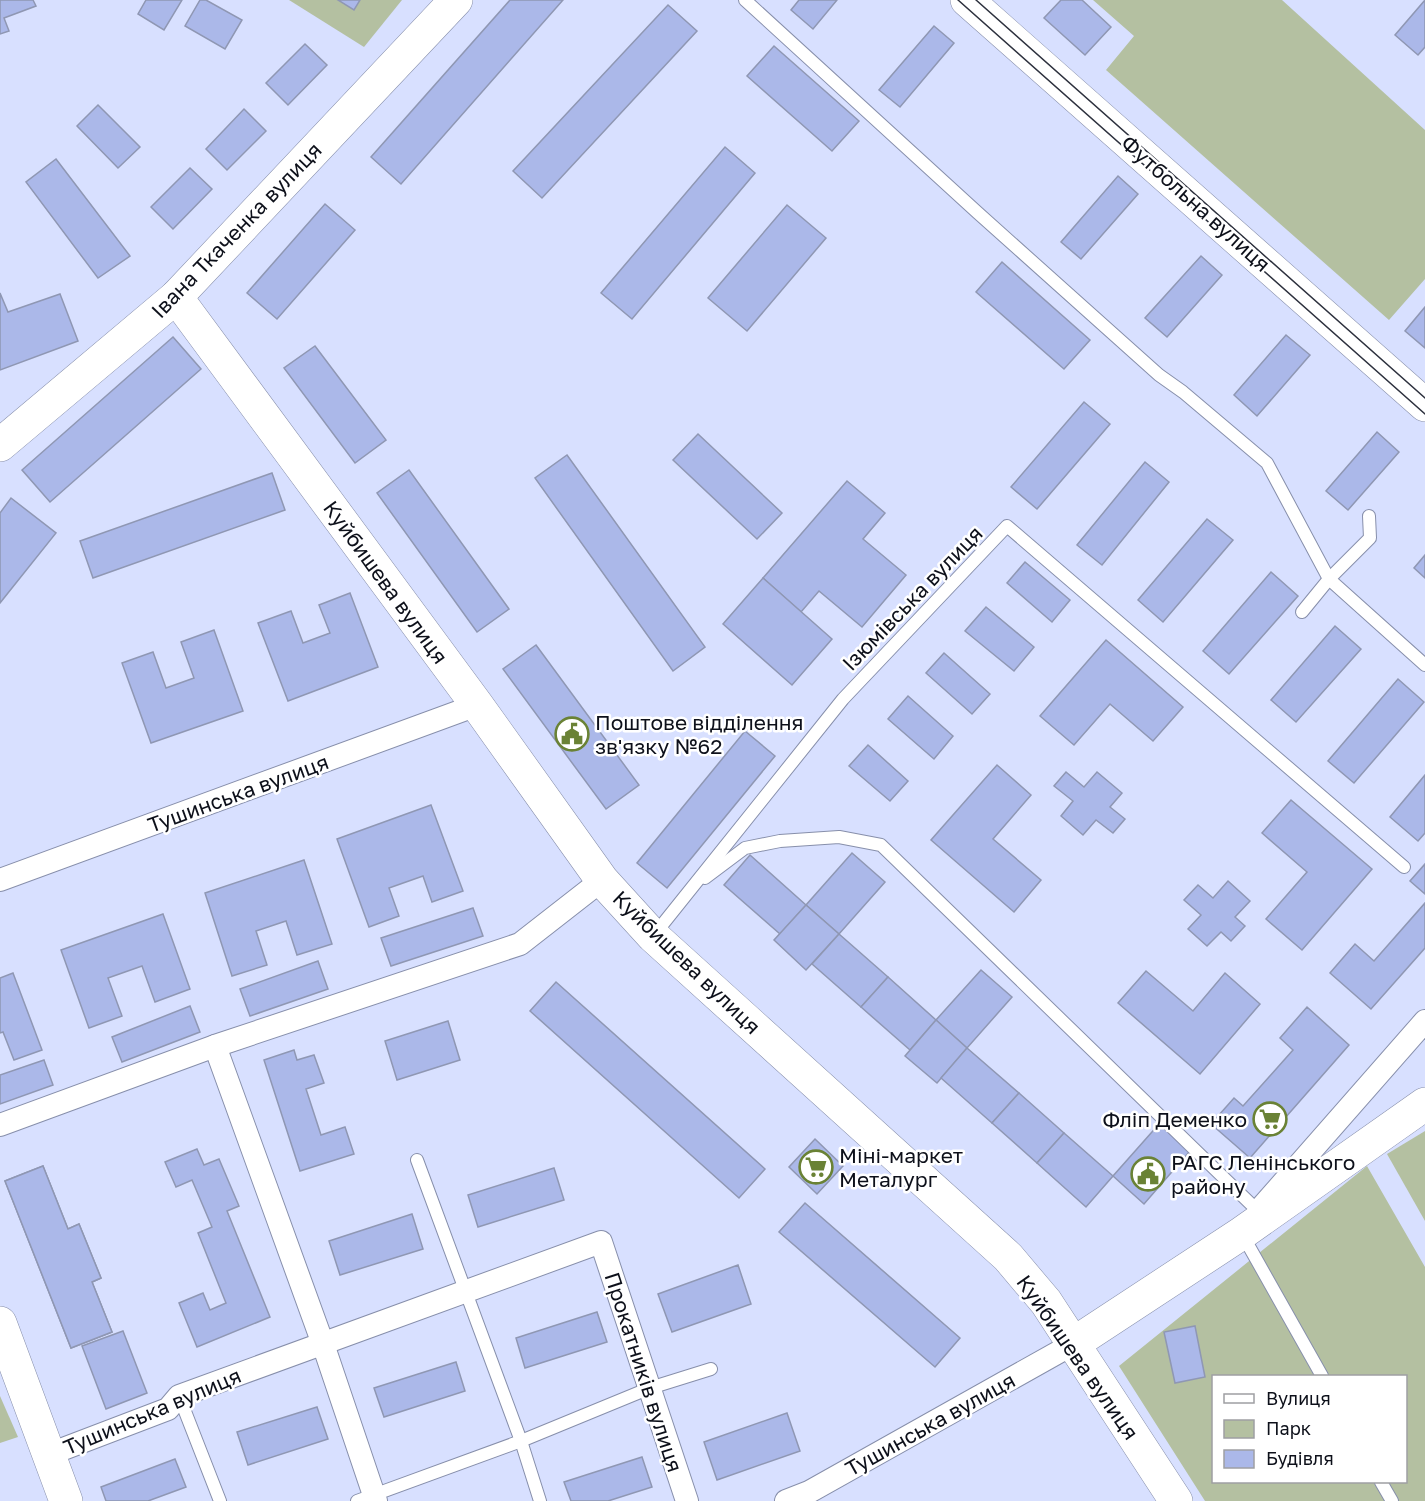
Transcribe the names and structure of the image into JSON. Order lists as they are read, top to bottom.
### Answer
{
  "streets": {
    "main road": ["Футбольна вулиця", "Івана Ткаченка вулиця", "Куйбишева вулиця"],
    "street": ["Тушинська вулиця", "Прокатників вулиця"],
    "lane": ["Ізюмівська вулиця"]
  },
  "crossings": [
    ["Івана Ткаченка вулиця", "Куйбишева вулиця"],
    ["Куйбишева вулиця", "Ізюмівська вулиця"],
    ["Куйбишева вулиця", "Тушинська вулиця"],
    ["Тушинська вулиця", "Прокатників вулиця"]
  ],
  "places": {
    "public building": ["Поштове відділення зв'язку №62", "РАГС Ленінського району"],
    "supermarket": ["Фліп Деменко", "Міні-маркет Металург"]
  },
  "legend": ["Вулиця", "Парк", "Будівля"]
}
